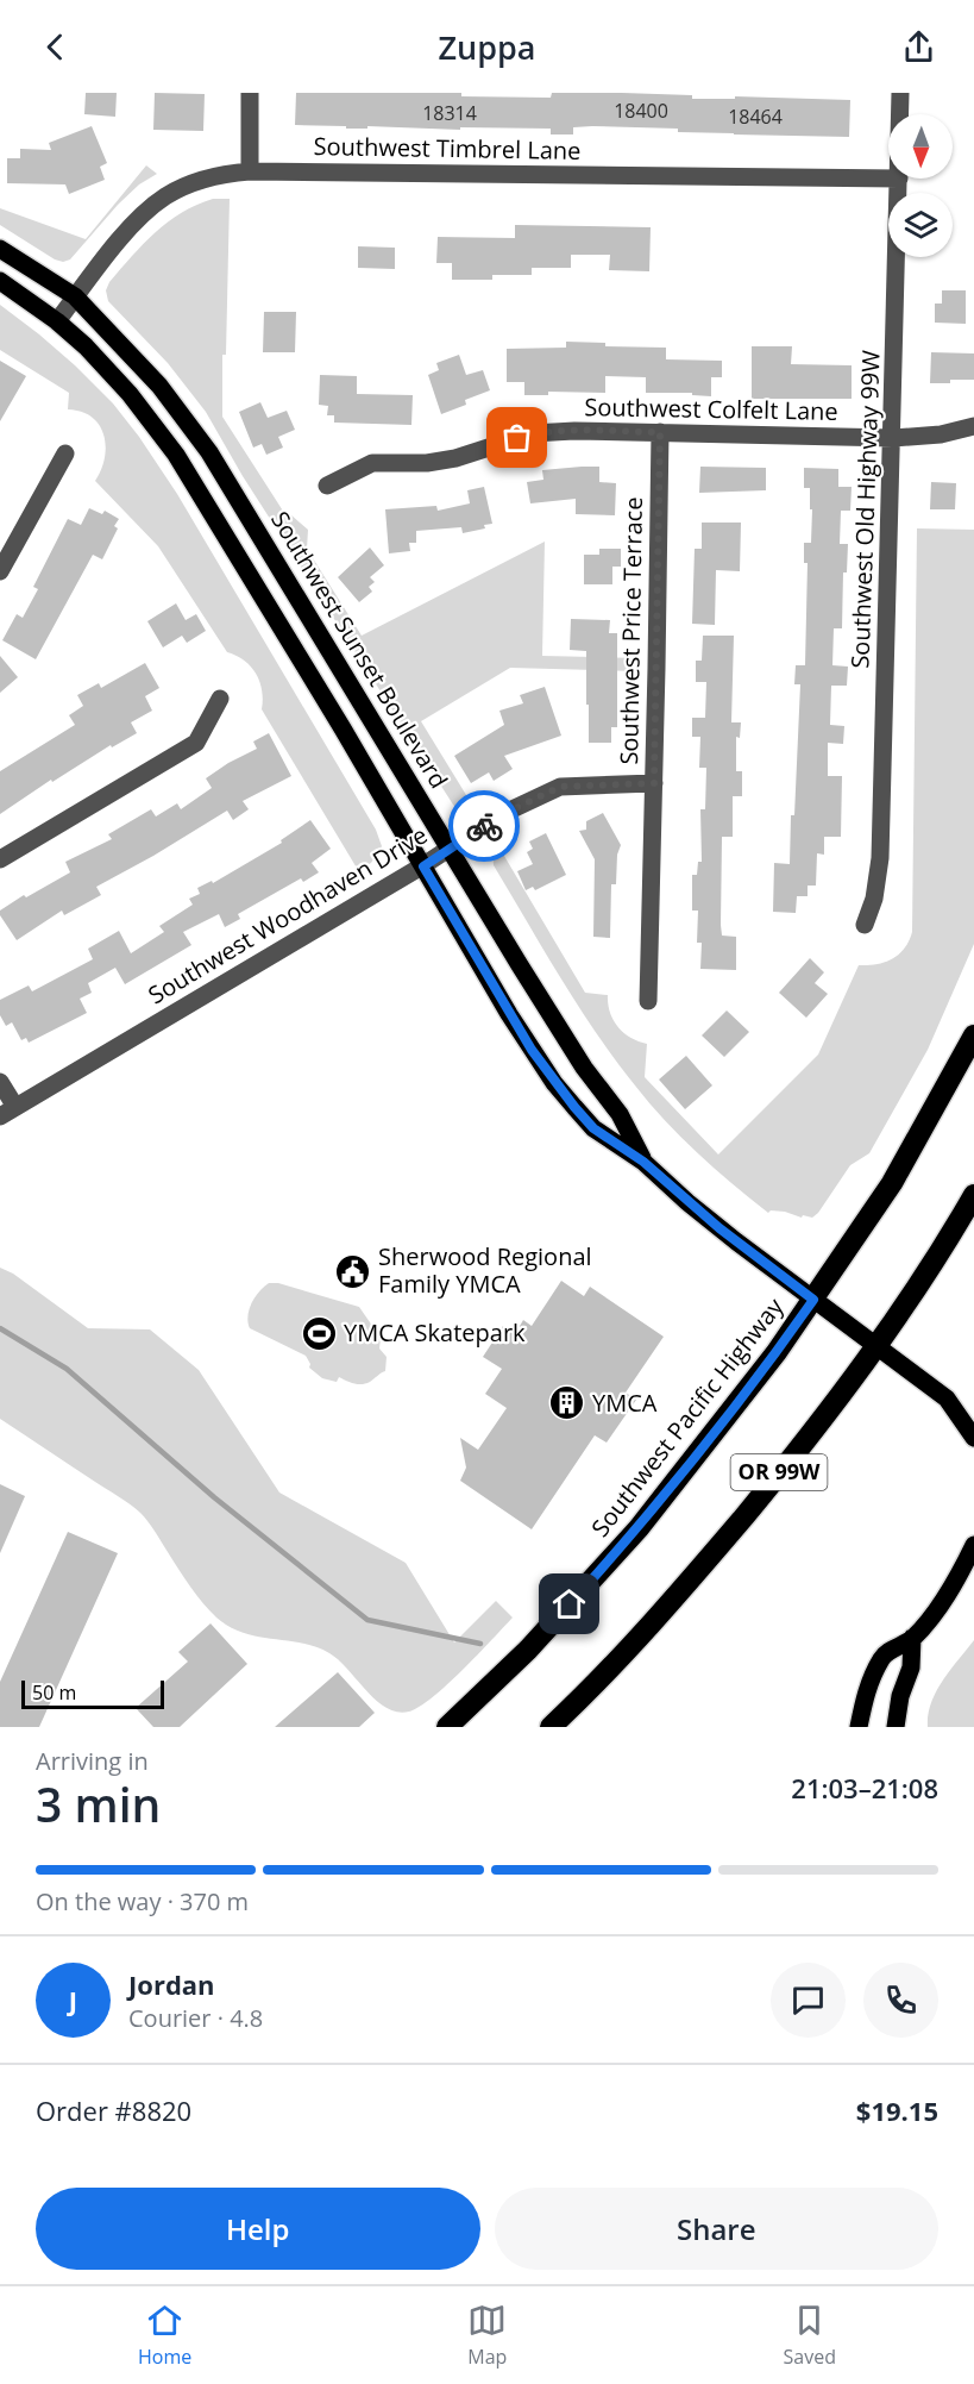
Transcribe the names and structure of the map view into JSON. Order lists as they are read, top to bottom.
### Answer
{
  "streets": {
    "highway": ["Southwest Pacific Highway", "OR 99W"],
    "main road": ["Southwest Sunset Boulevard"],
    "street": [
      "Southwest Timbrel Lane",
      "Southwest Colfelt Lane",
      "Southwest Old Highway 99W",
      "Southwest Price Terrace",
      "Southwest Woodhaven Drive"
    ]
  },
  "crossings": [
    ["Southwest Timbrel Lane", "Southwest Sunset Boulevard"],
    ["Southwest Colfelt Lane", "Southwest Old Highway 99W"],
    ["Southwest Colfelt Lane", "Southwest Price Terrace"],
    ["Southwest Price Terrace", "Southwest Woodhaven Drive"],
    ["Southwest Sunset Boulevard", "Southwest Woodhaven Drive"],
    ["Southwest Sunset Boulevard", "Southwest Pacific Highway"],
    ["Southwest Sunset Boulevard", "OR 99W"]
  ],
  "places": {
    "public building": ["Sherwood Regional Family YMCA"],
    "sports": ["YMCA Skatepark"],
    "building": ["YMCA"]
  },
  "house_numbers": ["18400", "18314", "18464"],
  "scale_bar": "50 m",
  "north": "bottom",
  "page": {
    "header": "Zuppa",
    "scale": "50 m",
    "heading": ["3 min", "Arriving in", "21:03–21:08"],
    "panel": [
      "Jordan",
      "Courier · 4.8",
      "Order #8820",
      "$19.15"
    ],
    "bar": "On the way · 370 m",
    "round": "J",
    "buttons": ["Help", "Share"],
    "tabs": ["Home", "Map", "Saved"]
  }
}
